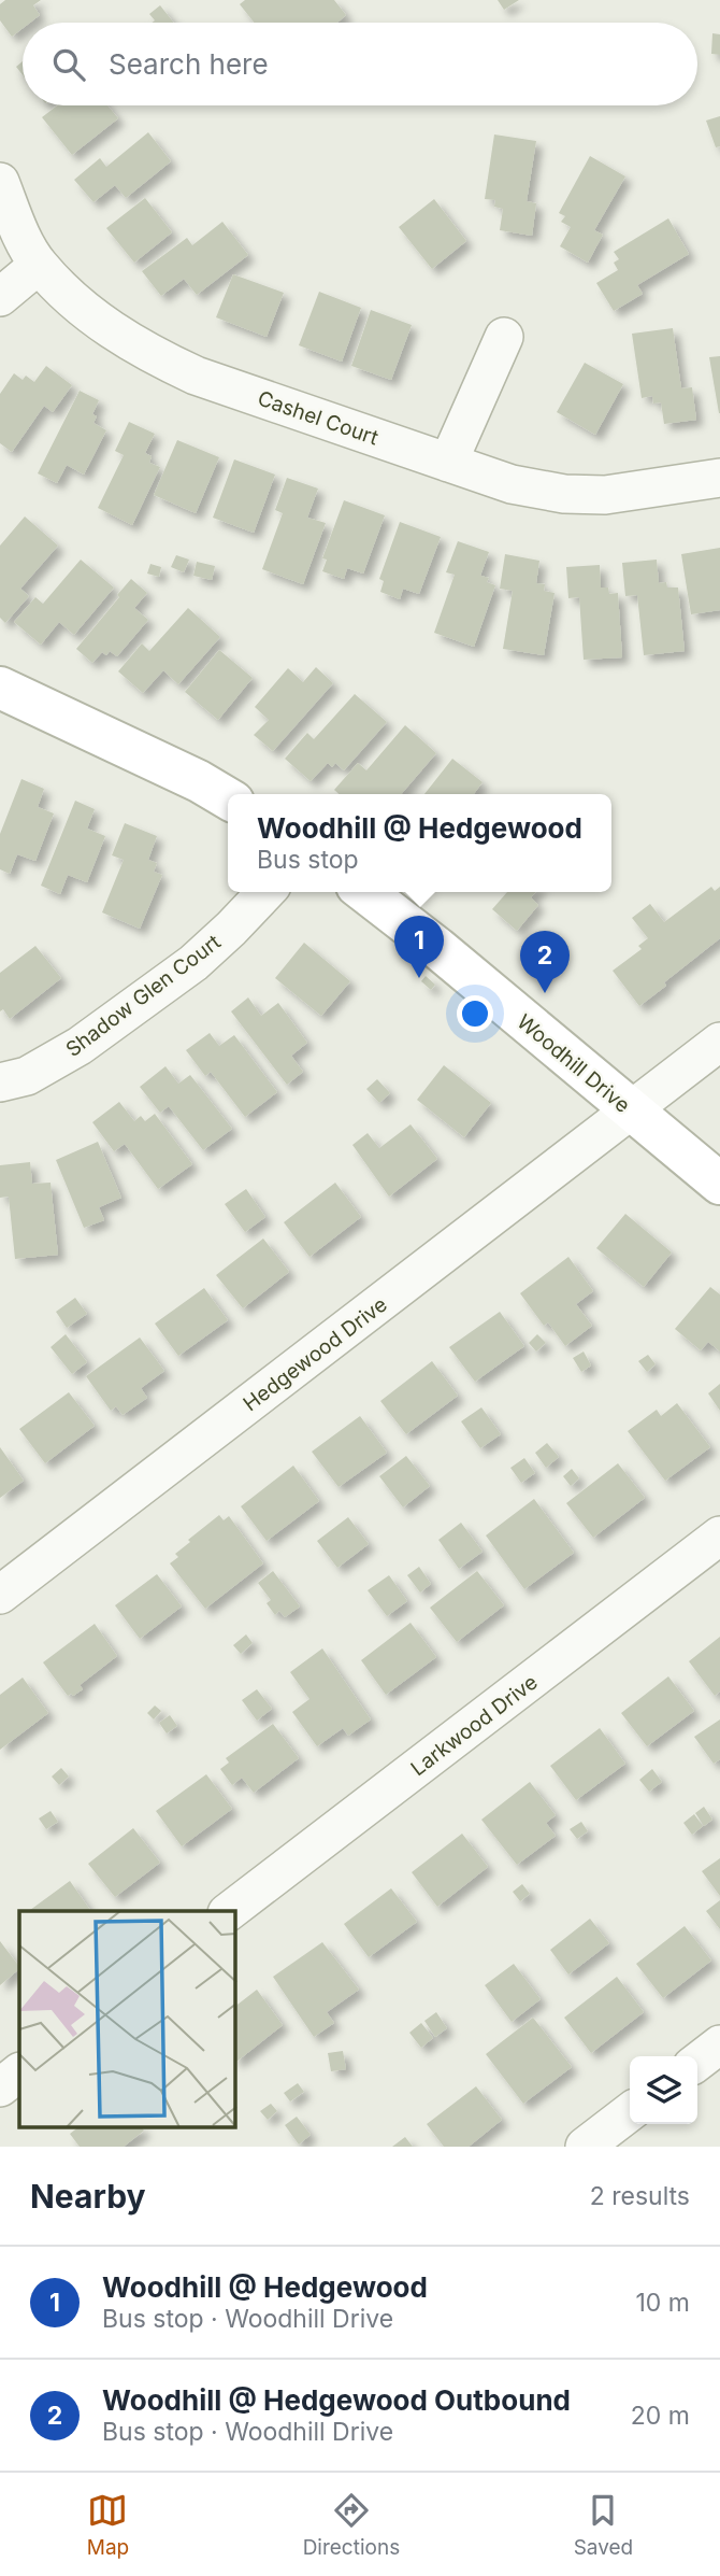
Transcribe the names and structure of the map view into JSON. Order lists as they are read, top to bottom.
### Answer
{
  "streets": {
    "street": [
      "Cashel Court",
      "Shadow Glen Court",
      "Woodhill Drive",
      "Hedgewood Drive",
      "Larkwood Drive"
    ]
  },
  "crossings": [
    ["Woodhill Drive", "Hedgewood Drive"]
  ],
  "page": {
    "search": "Search here",
    "popup": ["Woodhill @ Hedgewood", "Bus stop"],
    "pins": ["1", "2"],
    "heading": ["Nearby", "2 results"],
    "list": [
      {
        "mark": "1",
        "name": "Woodhill @ Hedgewood",
        "note": "Bus stop · Woodhill Drive",
        "value": "10 m"
      },
      {
        "mark": "2",
        "name": "Woodhill @ Hedgewood Outbound",
        "note": "Bus stop · Woodhill Drive",
        "value": "20 m"
      }
    ],
    "nav": ["Map", "Directions", "Saved"]
  }
}
